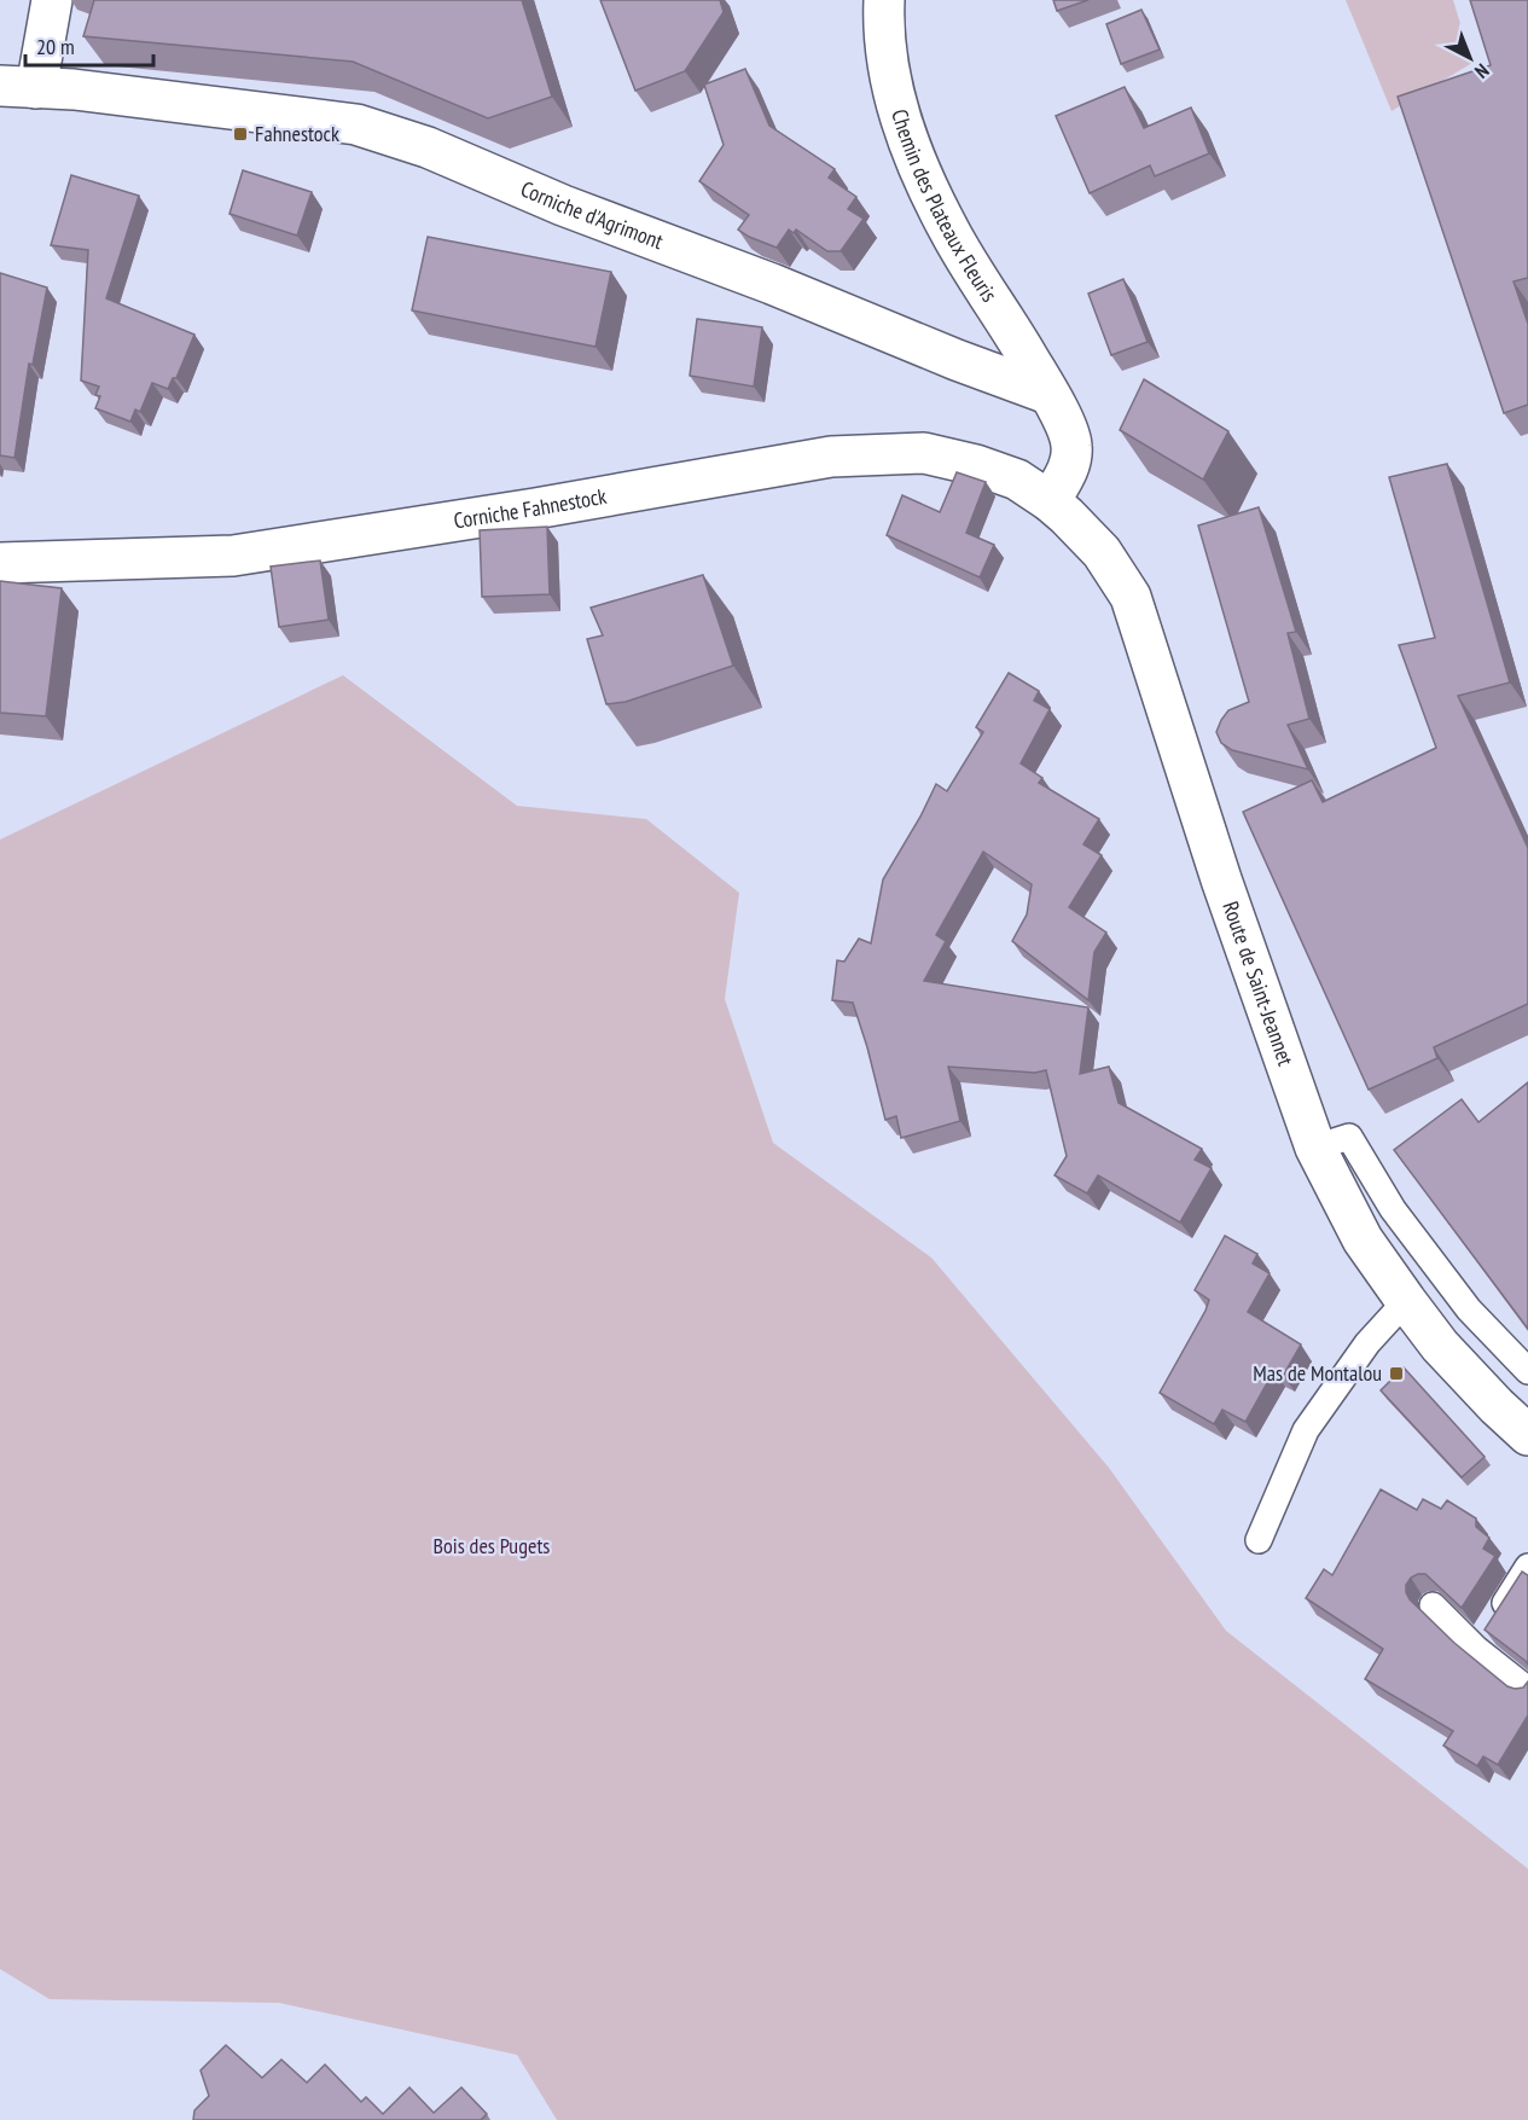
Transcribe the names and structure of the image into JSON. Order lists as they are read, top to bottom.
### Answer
{
  "streets": {
    "main road": [
      "Chemin des Plateaux Fleuris",
      "Corniche d'Agrimont",
      "Corniche Fahnestock",
      "Route de Saint-Jeannet"
    ]
  },
  "crossings": [
    ["Chemin des Plateaux Fleuris", "Corniche d'Agrimont"],
    ["Corniche Fahnestock", "Route de Saint-Jeannet"]
  ],
  "parks": ["Bois des Pugets"],
  "places": {
    "transit": ["Fahnestock", "Mas de Montalou"]
  },
  "scale_bar": "20 m",
  "north": "bottom right"
}
